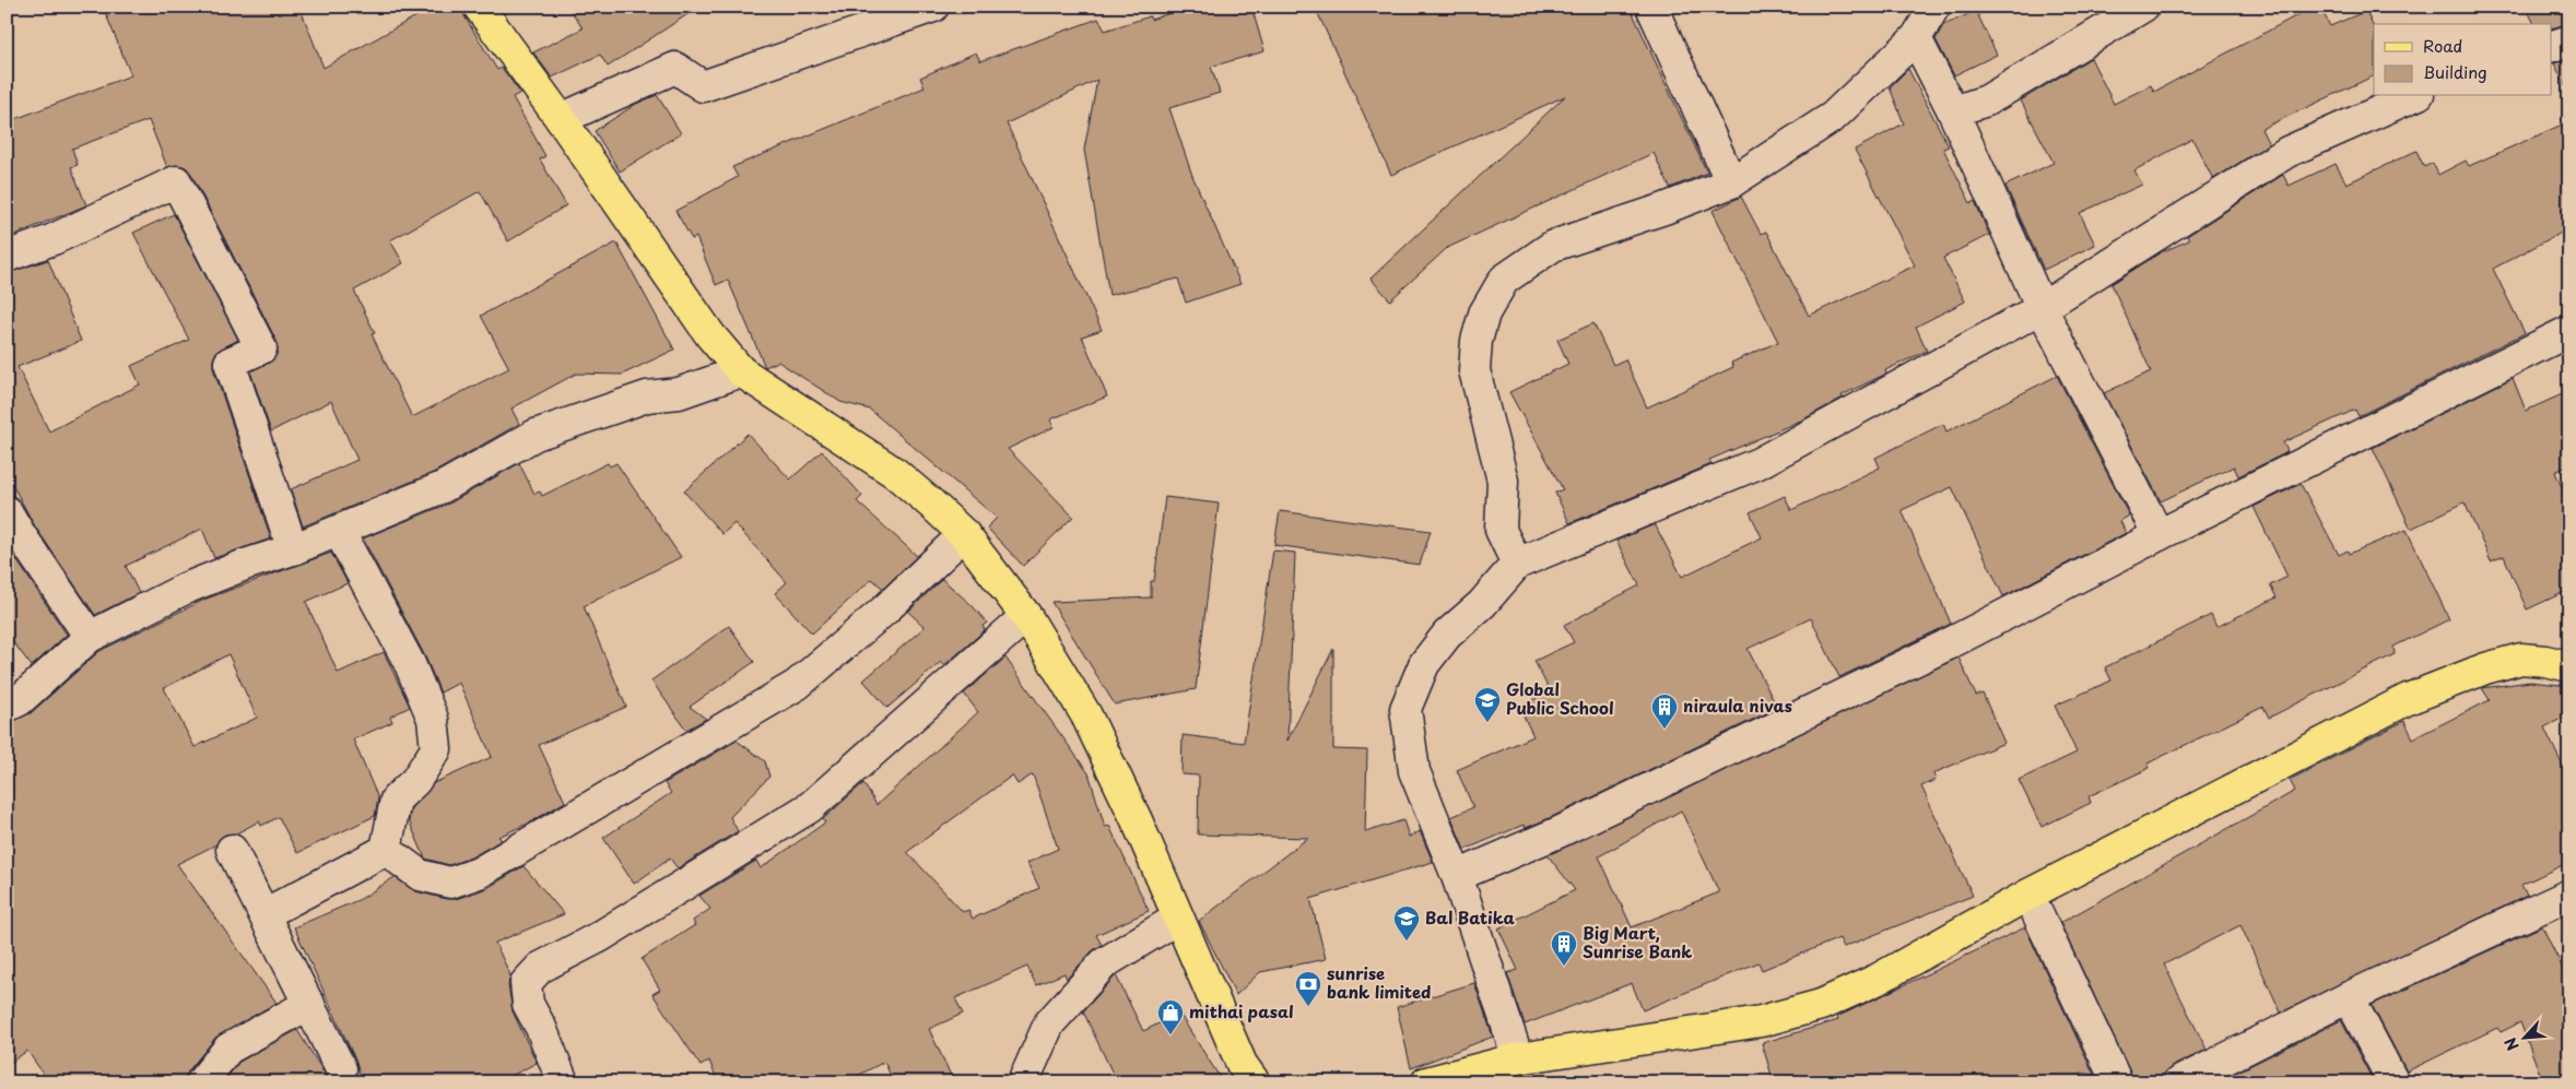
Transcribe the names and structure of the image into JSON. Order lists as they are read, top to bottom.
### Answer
{
  "places": {
    "school or university": ["Global Public School", "Bal Batika"],
    "building": ["niraula nivas", "Big Mart, Sunrise Bank"],
    "bank": ["sunrise bank limited"],
    "shop": ["mithai pasal"]
  },
  "legend": ["Road", "Building"],
  "north": "bottom left"
}
